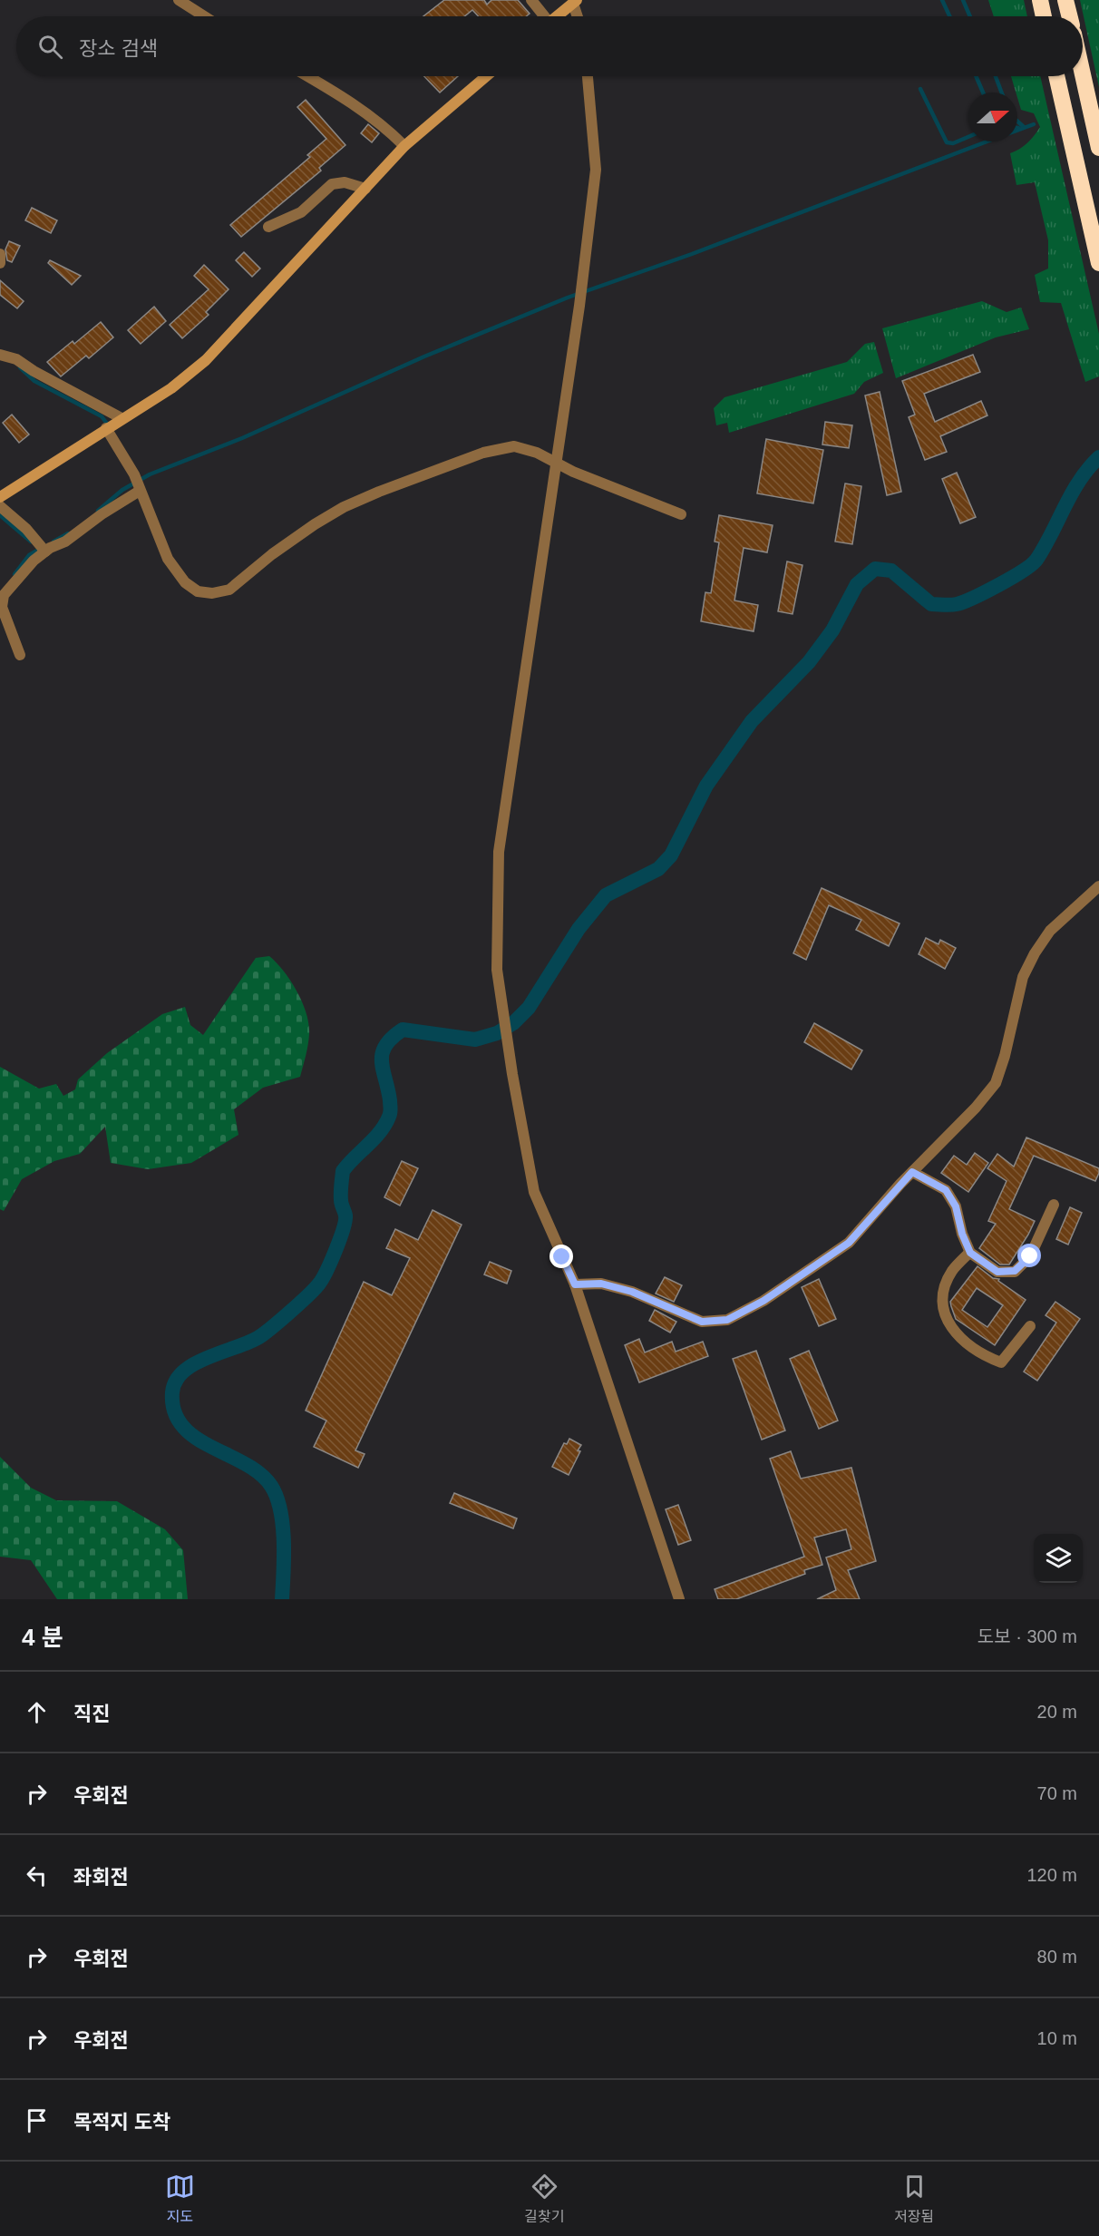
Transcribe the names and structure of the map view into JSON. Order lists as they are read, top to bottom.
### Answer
{
  "north": "right",
  "page": {
    "search": "장소 검색",
    "heading": ["4 분", "도보 · 300 m"],
    "list": [
      ["직진", "20 m"],
      ["우회전", "70 m"],
      ["좌회전", "120 m"],
      ["우회전", "80 m"],
      ["우회전", "10 m"],
      "목적지 도착"
    ],
    "nav": ["지도", "길찾기", "저장됨"]
  }
}
